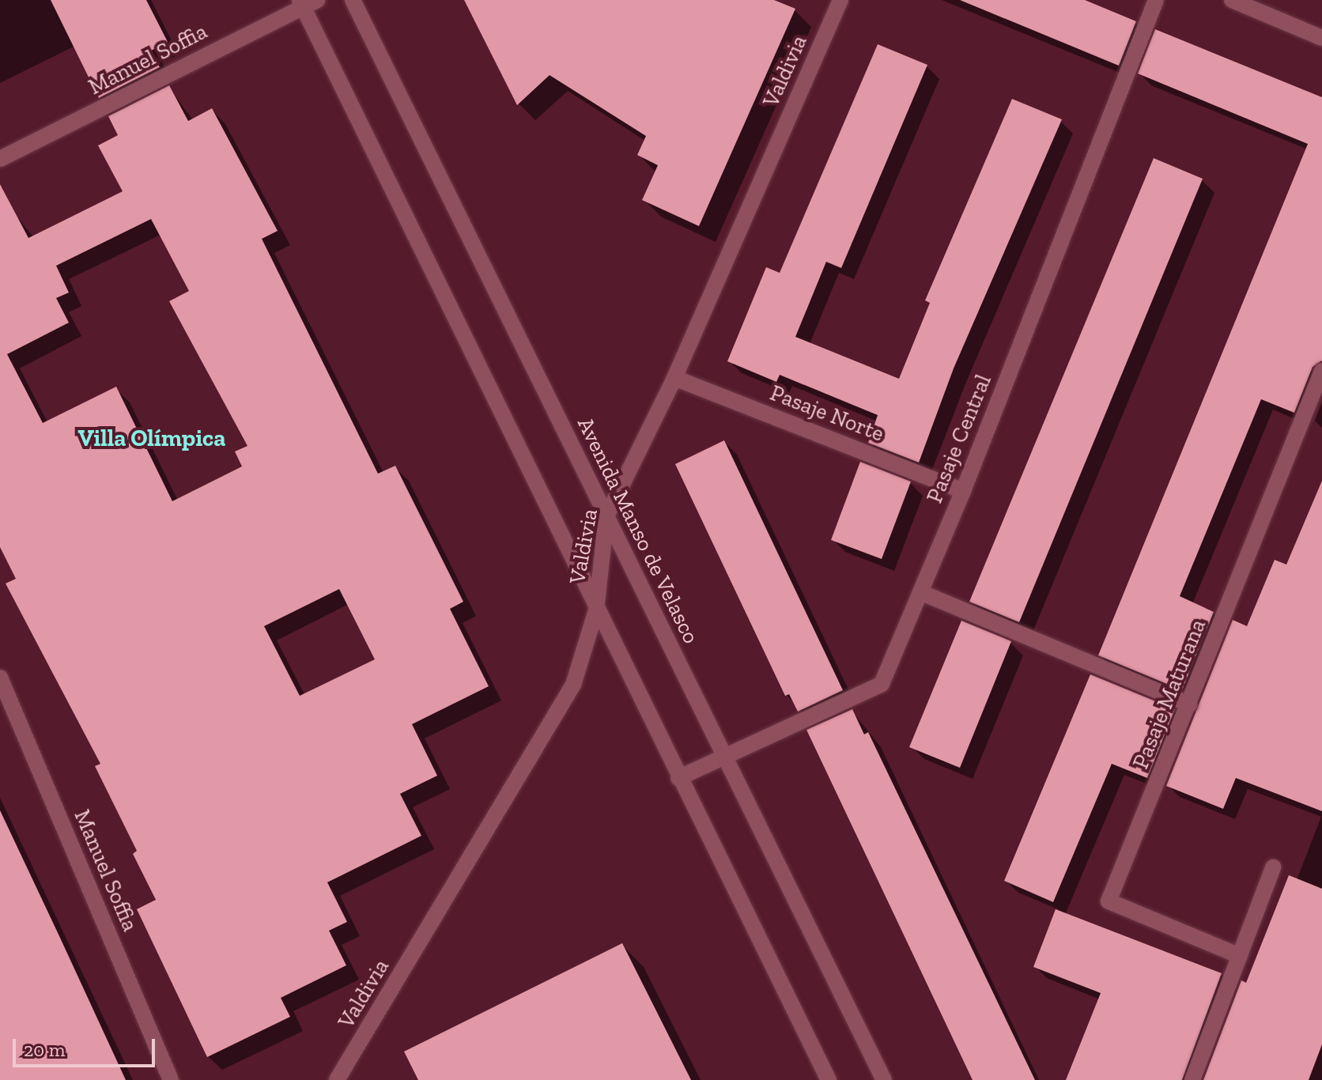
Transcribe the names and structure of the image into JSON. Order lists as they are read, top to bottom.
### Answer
{
  "streets": {
    "street": [
      "Manuel Soffia",
      "Valdivia",
      "Pasaje Norte",
      "Pasaje Central",
      "Avenida Manso de Velasco",
      "Pasaje Maturana"
    ]
  },
  "crossings": [
    ["Valdivia", "Pasaje Norte"],
    ["Valdivia", "Avenida Manso de Velasco"],
    ["Pasaje Norte", "Pasaje Central"],
    ["Pasaje Central", "Avenida Manso de Velasco"]
  ],
  "districts": ["Villa Olímpica"],
  "scale_bar": "20 m"
}
